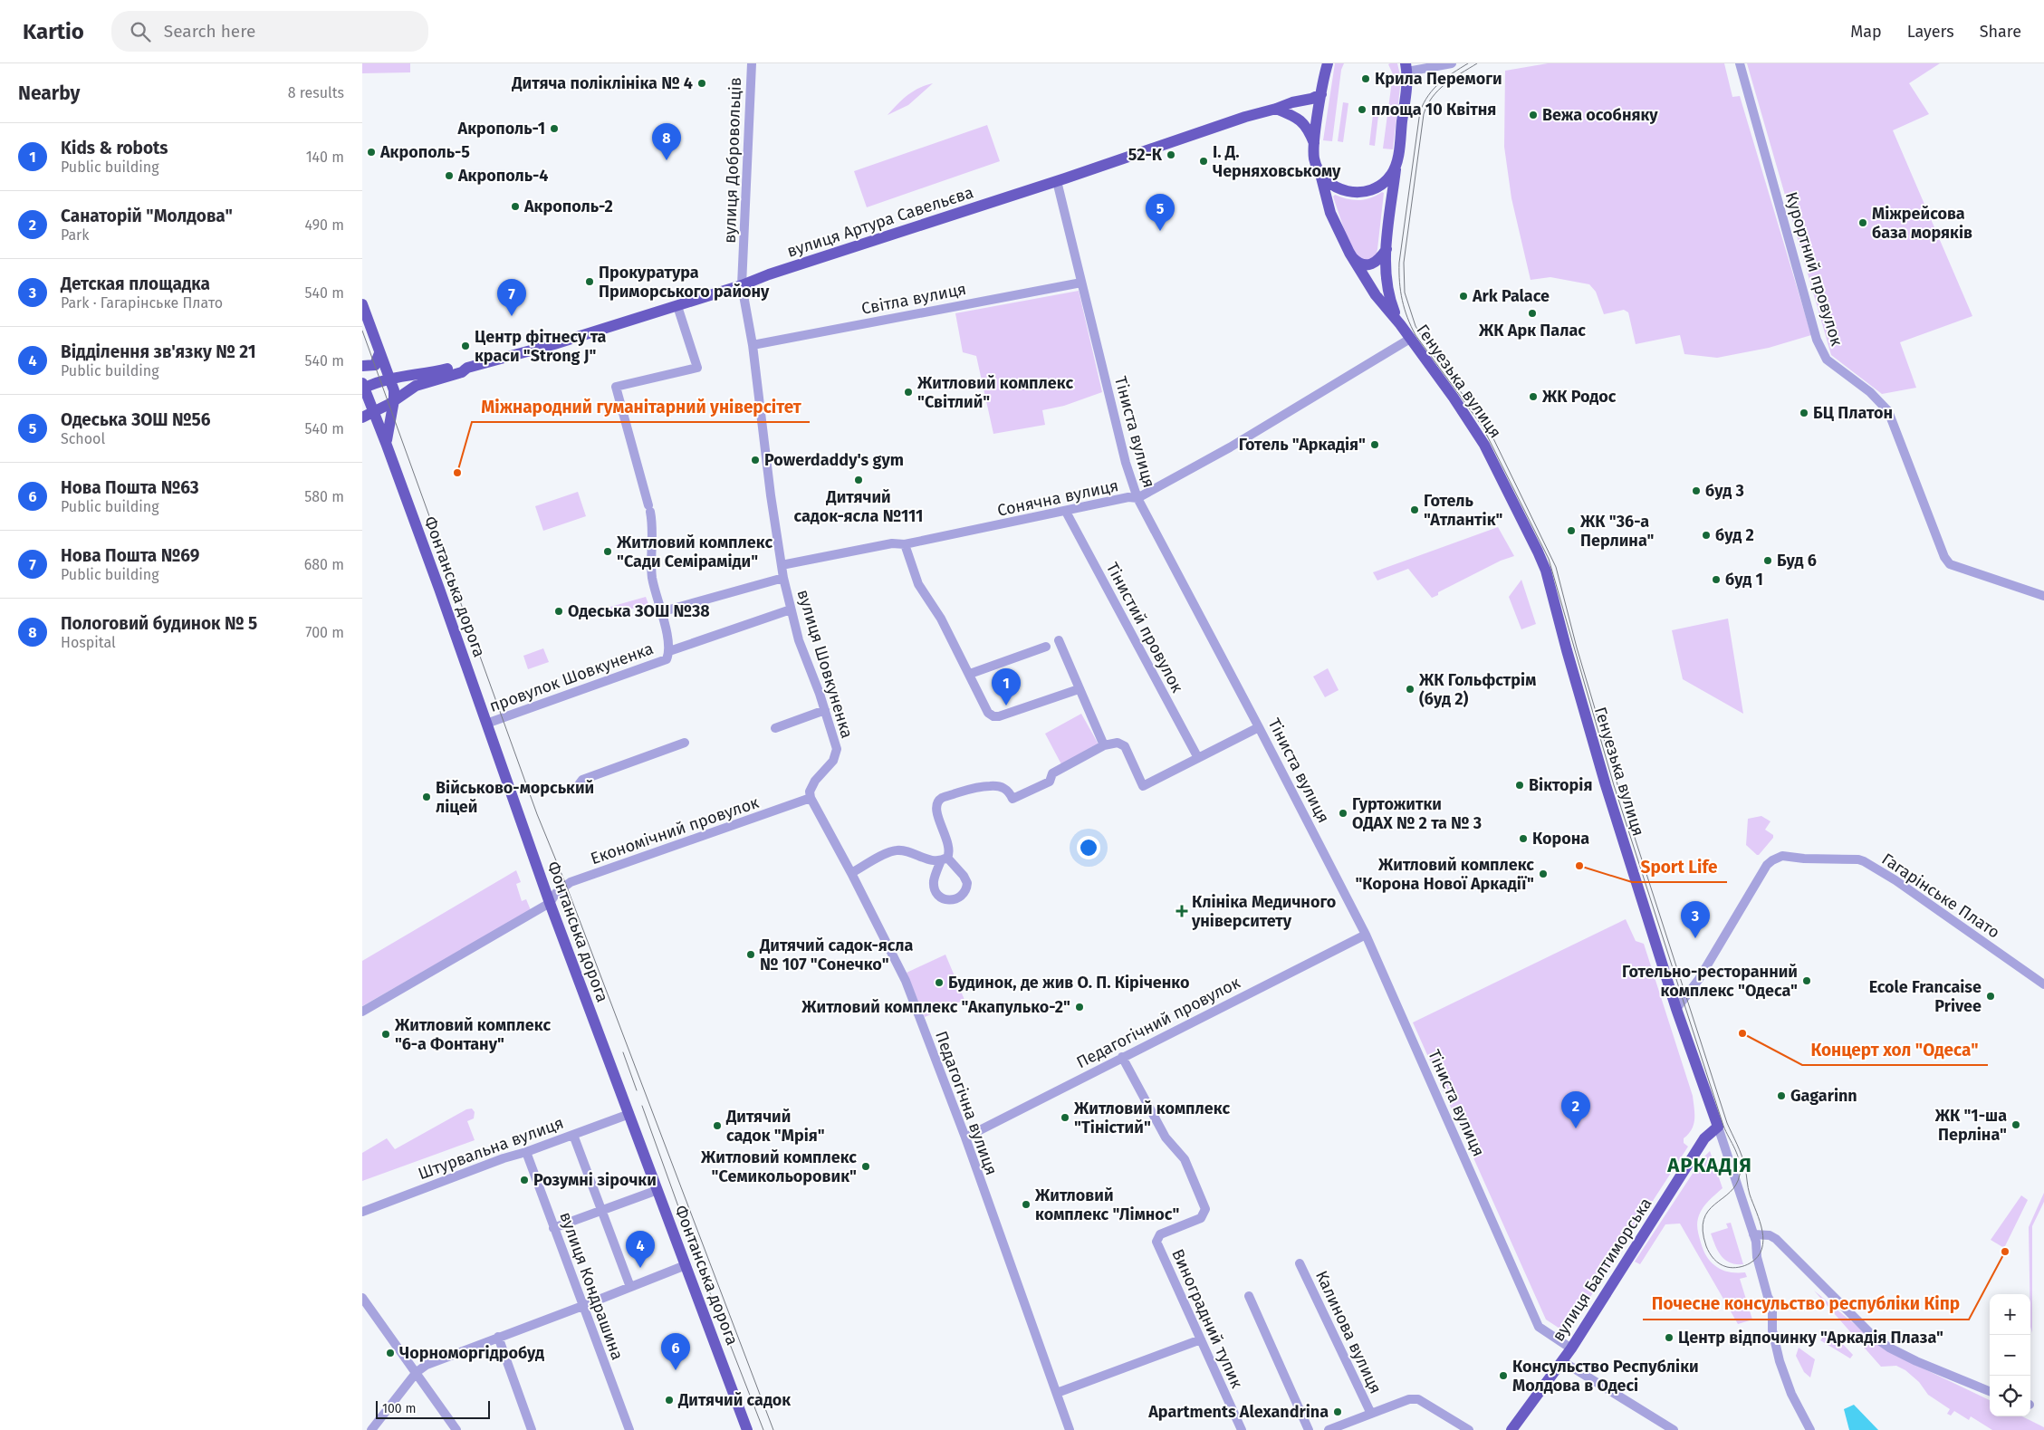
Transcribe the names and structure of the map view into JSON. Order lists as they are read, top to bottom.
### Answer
{
  "streets": {
    "main road": [
      "вулиця Артура Савельєва",
      "Генуезька вулиця",
      "Фонтанська дорога",
      "вулиця Балтиморська"
    ],
    "street": [
      "вулиця Добровольців",
      "Курортний провулок",
      "Світла вулиця",
      "Тіниста вулиця",
      "Сонячна вулиця",
      "Тінистий провулок",
      "вулиця Шовкуненка",
      "провулок Шовкуненка",
      "Економічний провулок",
      "Гагарінське Плато",
      "Педагогічний провулок",
      "Педагогічна вулиця",
      "Штурвальна вулиця",
      "вулиця Кондрашина",
      "Виноградний тупик",
      "Калинова вулиця"
    ]
  },
  "crossings": [
    ["вулиця Добровольців", "вулиця Артура Савельєва"],
    ["вулиця Добровольців", "Світла вулиця"],
    ["вулиця Добровольців", "вулиця Шовкуненка"],
    ["вулиця Артура Савельєва", "Тіниста вулиця"],
    ["вулиця Артура Савельєва", "Фонтанська дорога"],
    ["Світла вулиця", "Тіниста вулиця"],
    ["Світла вулиця", "вулиця Шовкуненка"],
    ["Генуезька вулиця", "Сонячна вулиця"],
    ["Генуезька вулиця", "Гагарінське Плато"],
    ["Генуезька вулиця", "вулиця Балтиморська"],
    ["Тіниста вулиця", "Сонячна вулиця"],
    ["Тіниста вулиця", "Педагогічний провулок"],
    ["Тіниста вулиця", "вулиця Балтиморська"],
    ["Сонячна вулиця", "Тінистий провулок"],
    ["Сонячна вулиця", "вулиця Шовкуненка"],
    ["Фонтанська дорога", "провулок Шовкуненка"],
    ["Фонтанська дорога", "Економічний провулок"],
    ["Фонтанська дорога", "Штурвальна вулиця"],
    ["вулиця Шовкуненка", "провулок Шовкуненка"],
    ["вулиця Шовкуненка", "Економічний провулок"],
    ["вулиця Шовкуненка", "Педагогічна вулиця"],
    ["Економічний провулок", "Педагогічна вулиця"],
    ["Педагогічний провулок", "Педагогічна вулиця"],
    ["Педагогічний провулок", "Виноградний тупик"],
    ["Штурвальна вулиця", "вулиця Кондрашина"]
  ],
  "districts": ["АРКАДІЯ"],
  "places": {
    "other": [
      "Крила Перемоги",
      "Дитяча поліклініка № 4",
      "площа 10 Квітня",
      "Вежа особняку",
      "Акрополь-1",
      "Акрополь-5",
      "52-К",
      "І. Д. Черняховському",
      "Акрополь-4",
      "Акрополь-2",
      "Міжрейсова база моряків",
      "Прокуратура Приморського району",
      "Ark Palace",
      "ЖК Арк Палас",
      "Центр фітнесу та краси \"Strong J\"",
      "Житловий комплекс \"Світлий\"",
      "ЖК Родос",
      "БЦ Платон",
      "Готель \"Аркадія\"",
      "Powerdaddy's gym",
      "Міжнародний гуманітарний універсітет",
      "Дитячий садок-ясла №111",
      "буд 3",
      "Готель \"Атлантік\"",
      "ЖК \"36-а Перлина\"",
      "буд 2",
      "Житловий комплекс \"Сади Семіраміди\"",
      "Буд 6",
      "буд 1",
      "Одеська ЗОШ №38",
      "ЖК Гольфстрім (буд 2)",
      "Вікторія",
      "Військово-морський ліцей",
      "Гуртожитки ОДАХ № 2 та № 3",
      "Корона",
      "Sport Life",
      "Житловий комплекс \"Корона Нової Аркадії\"",
      "Дитячий садок-ясла № 107 \"Сонечко\"",
      "Готельно-ресторанний комплекс \"Одеса\"",
      "Будинок, де жив О. П. Кіріченко",
      "Ecole Francaise Privee",
      "Житловий комплекс \"Акапулько-2\"",
      "Концерт хол \"Одеса\"",
      "Житловий комплекс \"6-а Фонтану\"",
      "Gagarinn",
      "Житловий комплекс \"Тіністий\"",
      "ЖК \"1-ша Перліна\"",
      "Дитячий садок \"Мрія\"",
      "Житловий комплекс \"Семикольоровик\"",
      "Розумні зірочки",
      "Житловий комплекс \"Лімнос\"",
      "Почесне консульство республіки Кіпр",
      "Центр відпочинку \"Аркадія Плаза\"",
      "Чорноморгідробуд",
      "Консульство Республіки Молдова в Одесі",
      "Дитячий садок",
      "Apartments Alexandrina"
    ],
    "health": ["Клініка Медичного університету"]
  },
  "scale_bar": "100 m",
  "page": {
    "header": "Kartio",
    "search": "Search here",
    "nav": ["Map", "Layers", "Share"],
    "heading": ["Nearby", "8 results"],
    "list": [
      {
        "mark": "1",
        "name": "Kids & robots",
        "note": "Public building",
        "value": "140 m"
      },
      {
        "mark": "2",
        "name": "Санаторій \"Молдова\"",
        "note": "Park",
        "value": "490 m"
      },
      {
        "mark": "3",
        "name": "Детская площадка",
        "note": "Park · Гагарінське Плато",
        "value": "540 m"
      },
      {
        "mark": "4",
        "name": "Відділення зв'язку № 21",
        "note": "Public building",
        "value": "540 m"
      },
      {
        "mark": "5",
        "name": "Одеська ЗОШ №56",
        "note": "School",
        "value": "540 m"
      },
      {
        "mark": "6",
        "name": "Нова Пошта №63",
        "note": "Public building",
        "value": "580 m"
      },
      {
        "mark": "7",
        "name": "Нова Пошта №69",
        "note": "Public building",
        "value": "680 m"
      },
      {
        "mark": "8",
        "name": "Пологовий будинок № 5",
        "note": "Hospital",
        "value": "700 m"
      }
    ],
    "pins": [
      "8",
      "5",
      "7",
      "1",
      "3",
      "2",
      "4",
      "6"
    ],
    "map_buttons": ["+", "−"],
    "scale": "100 m"
  }
}
